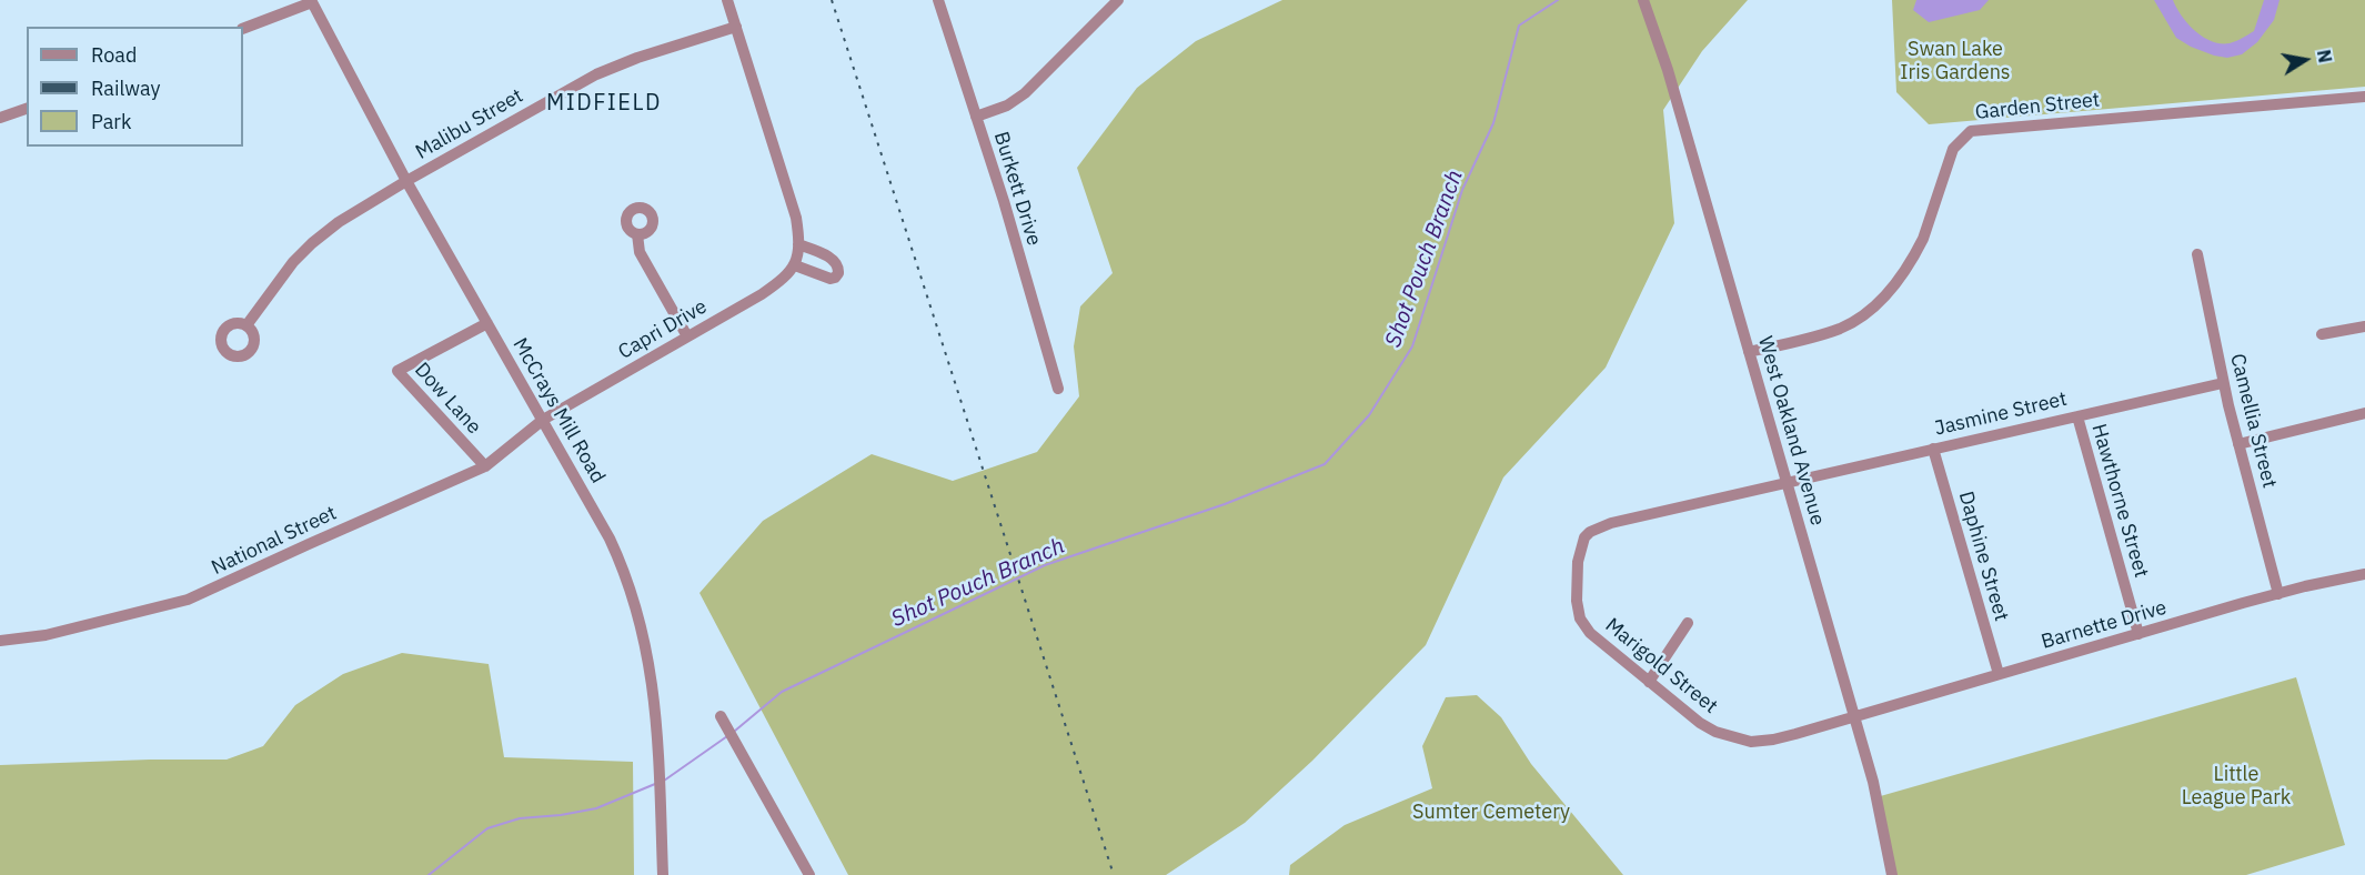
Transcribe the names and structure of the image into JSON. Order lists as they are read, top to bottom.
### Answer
{
  "streets": {
    "street": [
      "Garden Street",
      "Malibu Street",
      "Burkett Drive",
      "Capri Drive",
      "Dow Lane",
      "McCrays Mill Road",
      "Jasmine Street",
      "Camellia Street",
      "West Oakland Avenue",
      "Hawthorne Street",
      "National Street",
      "Daphine Street",
      "Barnette Drive",
      "Marigold Street"
    ]
  },
  "crossings": [
    ["Garden Street", "West Oakland Avenue"],
    ["Malibu Street", "McCrays Mill Road"],
    ["Capri Drive", "McCrays Mill Road"],
    ["Capri Drive", "National Street"],
    ["Dow Lane", "McCrays Mill Road"],
    ["Dow Lane", "National Street"],
    ["McCrays Mill Road", "National Street"],
    ["Jasmine Street", "Camellia Street"],
    ["Jasmine Street", "West Oakland Avenue"],
    ["Jasmine Street", "Hawthorne Street"],
    ["Jasmine Street", "Daphine Street"],
    ["Jasmine Street", "Marigold Street"],
    ["Camellia Street", "Barnette Drive"],
    ["West Oakland Avenue", "Barnette Drive"],
    ["West Oakland Avenue", "Marigold Street"],
    ["Hawthorne Street", "Barnette Drive"],
    ["Daphine Street", "Barnette Drive"],
    ["Barnette Drive", "Marigold Street"]
  ],
  "districts": ["MIDFIELD"],
  "water": ["Shot Pouch Branch"],
  "parks": ["Swan Lake Iris Gardens", "Little League Park", "Sumter Cemetery"],
  "legend": ["Road", "Railway", "Park"],
  "north": "right"
}
